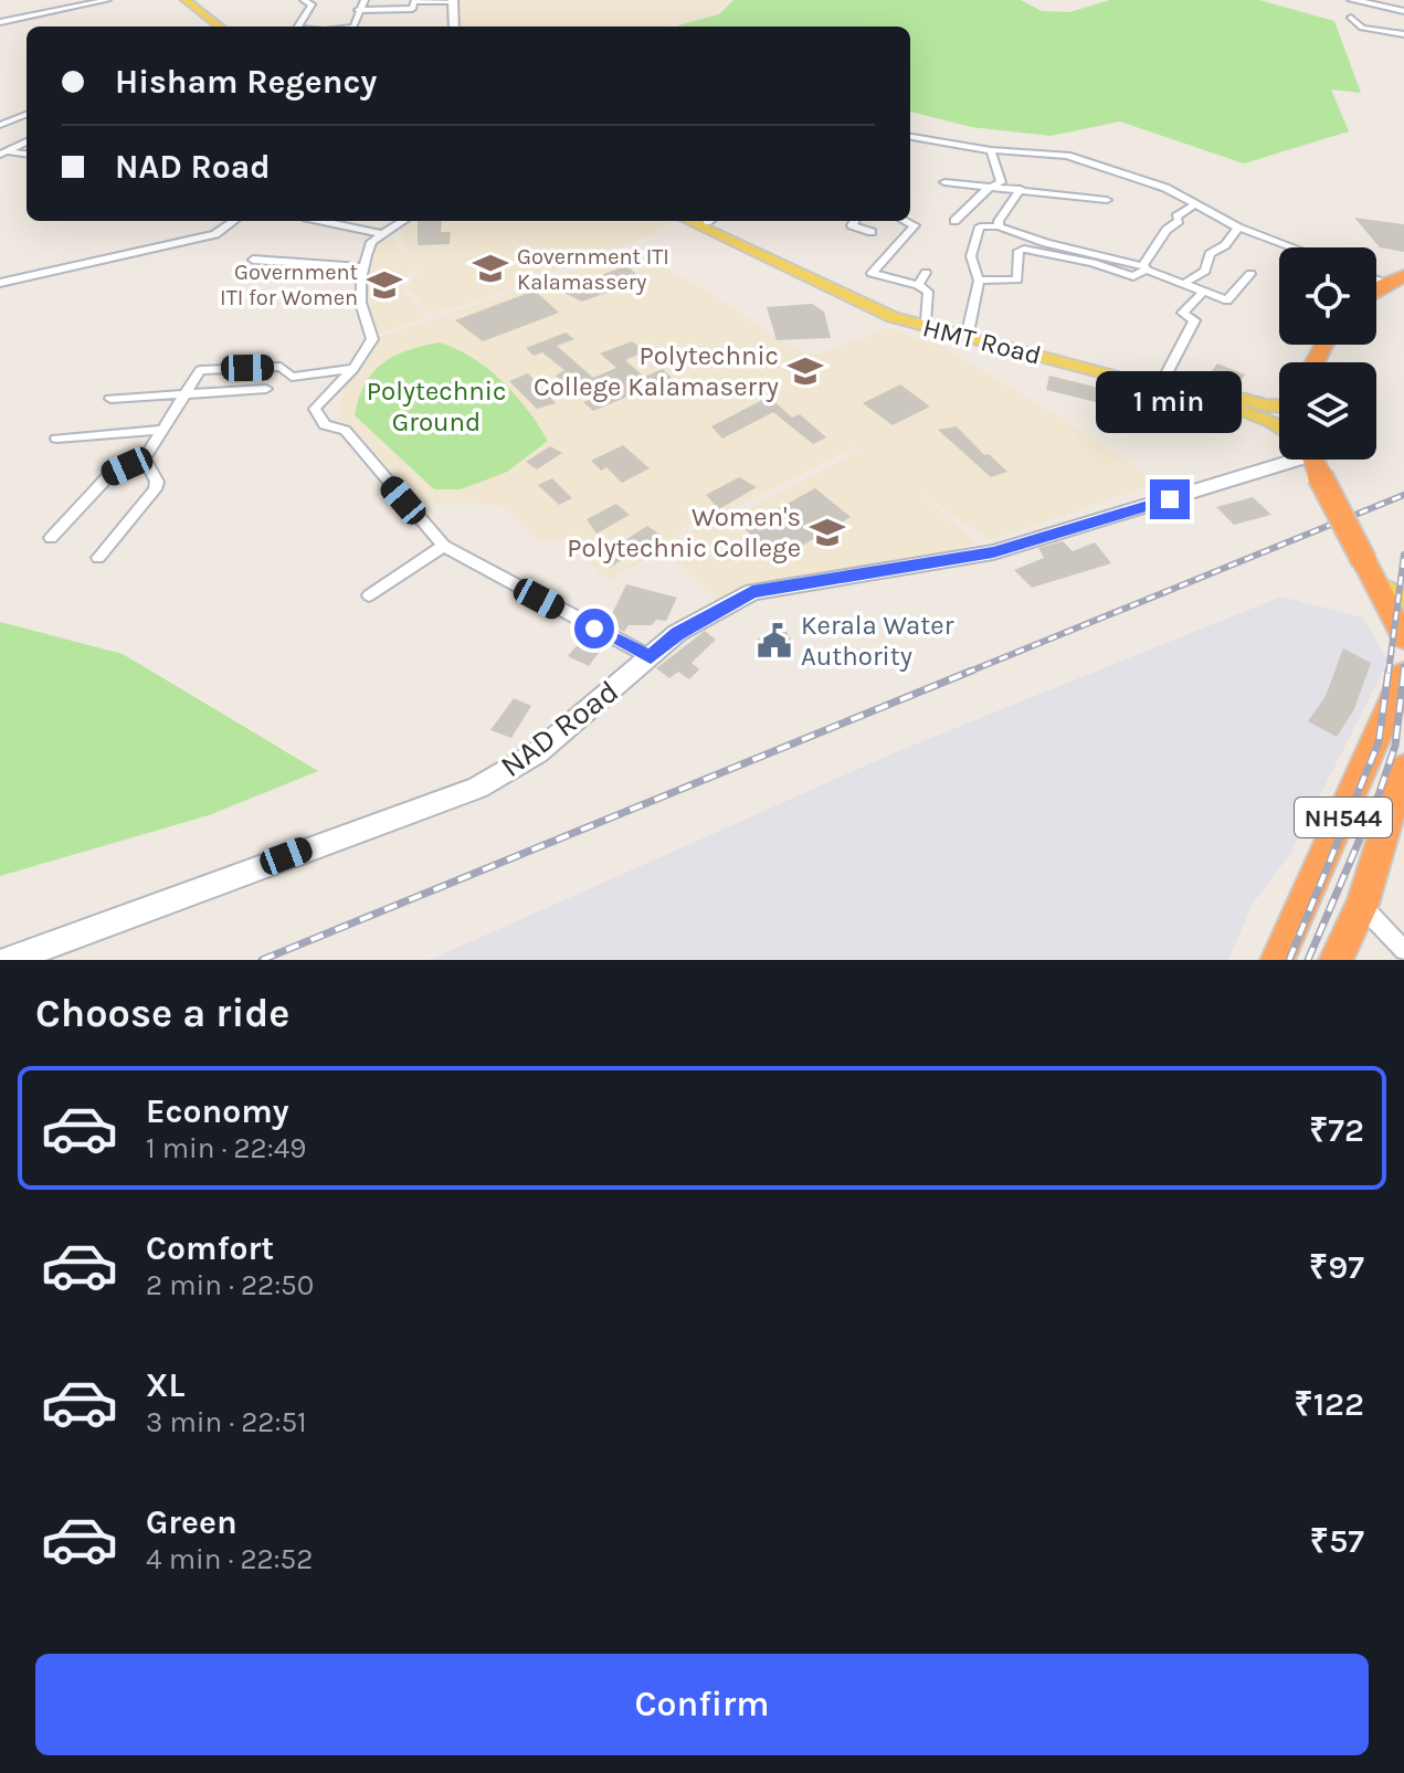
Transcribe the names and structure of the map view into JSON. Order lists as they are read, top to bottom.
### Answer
{
  "streets": {
    "highway": ["NH544"],
    "main road": ["HMT Road"],
    "street": ["NAD Road"]
  },
  "parks": ["Polytechnic Ground"],
  "places": {
    "school or university": [
      "Government ITI Kalamassery",
      "Government ITI for Women",
      "Polytechnic College Kalamaserry",
      "Women's Polytechnic College"
    ],
    "public building": ["Kerala Water Authority"]
  },
  "page": {
    "banner": ["Hisham Regency", "NAD Road"],
    "bubble": "1 min",
    "heading": "Choose a ride",
    "list": [
      {
        "name": "Economy",
        "note": "1 min · 22:49",
        "value": "₹72"
      },
      {
        "name": "Comfort",
        "note": "2 min · 22:50",
        "value": "₹97"
      },
      {
        "name": "XL",
        "note": "3 min · 22:51",
        "value": "₹122"
      },
      {
        "name": "Green",
        "note": "4 min · 22:52",
        "value": "₹57"
      }
    ],
    "buttons": "Confirm"
  }
}
